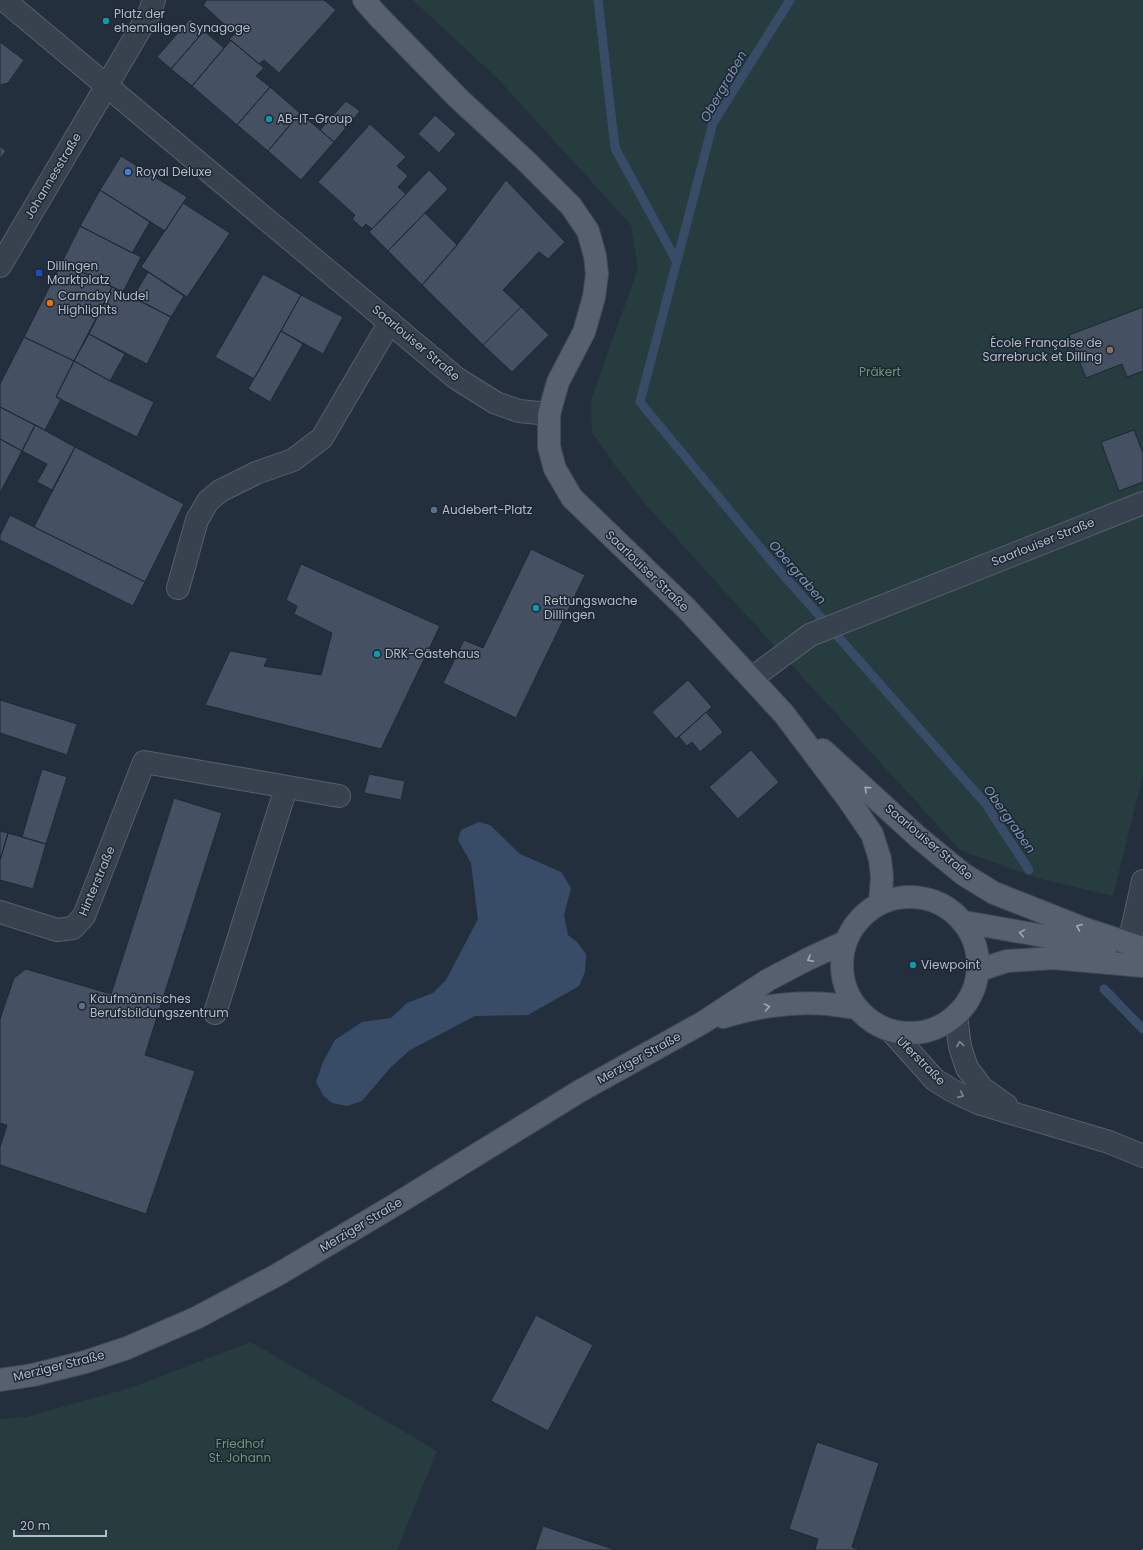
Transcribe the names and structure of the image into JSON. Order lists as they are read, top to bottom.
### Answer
{
  "streets": {
    "main road": ["Saarlouiser Straße", "Merziger Straße"],
    "street": ["Johannesstraße", "Hinterstraße", "Uferstraße"]
  },
  "crossings": [
    ["Johannesstraße", "Saarlouiser Straße"],
    ["Saarlouiser Straße", "Merziger Straße"],
    ["Saarlouiser Straße", "Uferstraße"],
    ["Merziger Straße", "Uferstraße"]
  ],
  "water": ["Obergraben"],
  "parks": ["Präkert", "Friedhof St. Johann"],
  "places": {
    "other": [
      "Platz der ehemaligen Synagoge",
      "AB-IT-Group",
      "Royal Deluxe",
      "Carnaby Nudel Highlights",
      "École Française de Sarrebruck et Dilling",
      "Audebert-Platz",
      "Rettungswache Dillingen",
      "DRK-Gästehaus",
      "Viewpoint",
      "Kaufmännisches Berufsbildungszentrum"
    ],
    "transit": ["Dillingen Marktplatz"]
  },
  "scale_bar": "20 m"
}
